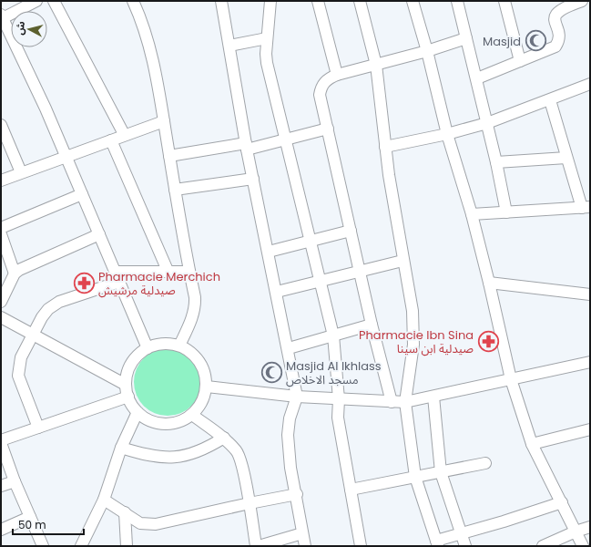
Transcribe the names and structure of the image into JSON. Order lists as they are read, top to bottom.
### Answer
{
  "places": {
    "mosque": ["Masjid", "Masjid Al Ikhlass مسجد الاخلاص"],
    "pharmacy": ["Pharmacie Merchich صيدلية مرشيش", "Pharmacie Ibn Sina صيدلية ابن سينا"]
  },
  "scale_bar": "50 m",
  "north": "left"
}
